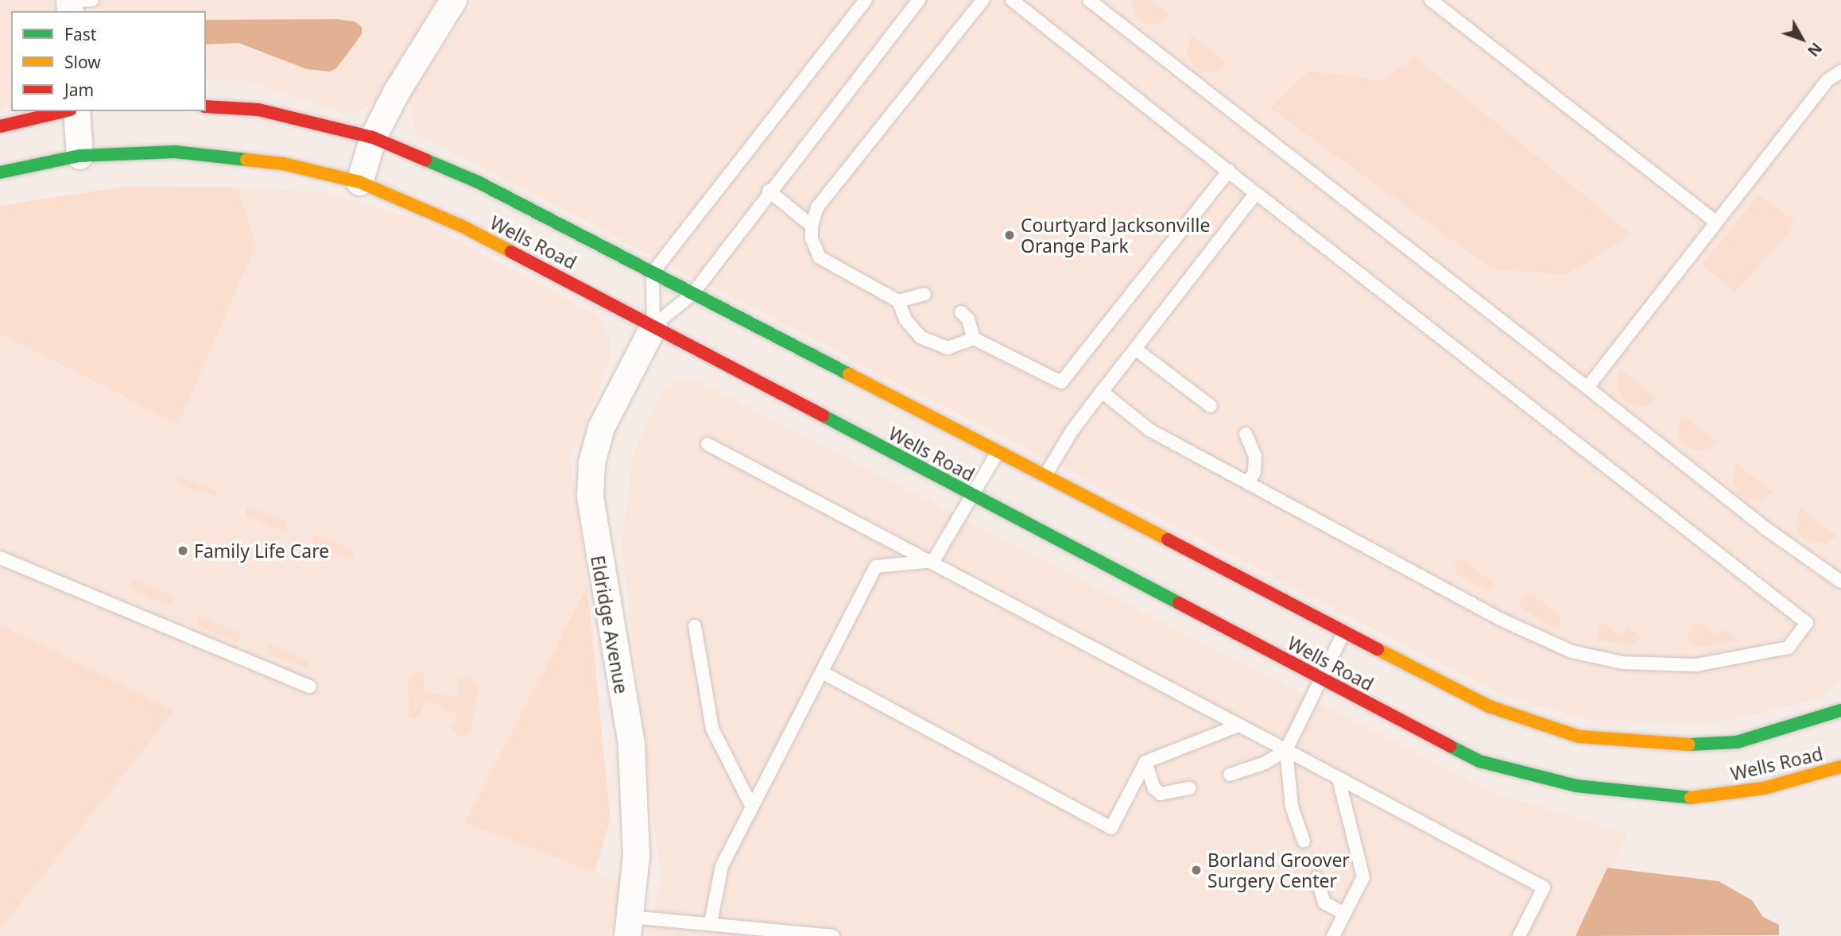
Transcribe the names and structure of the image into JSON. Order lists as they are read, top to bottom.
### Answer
{
  "streets": {
    "main road": ["Wells Road"],
    "street": ["Eldridge Avenue"]
  },
  "crossings": [
    ["Wells Road", "Eldridge Avenue"]
  ],
  "places": ["Courtyard Jacksonville Orange Park", "Family Life Care", "Borland Groover Surgery Center"],
  "legend": ["Fast", "Slow", "Jam"],
  "north": "bottom right"
}
